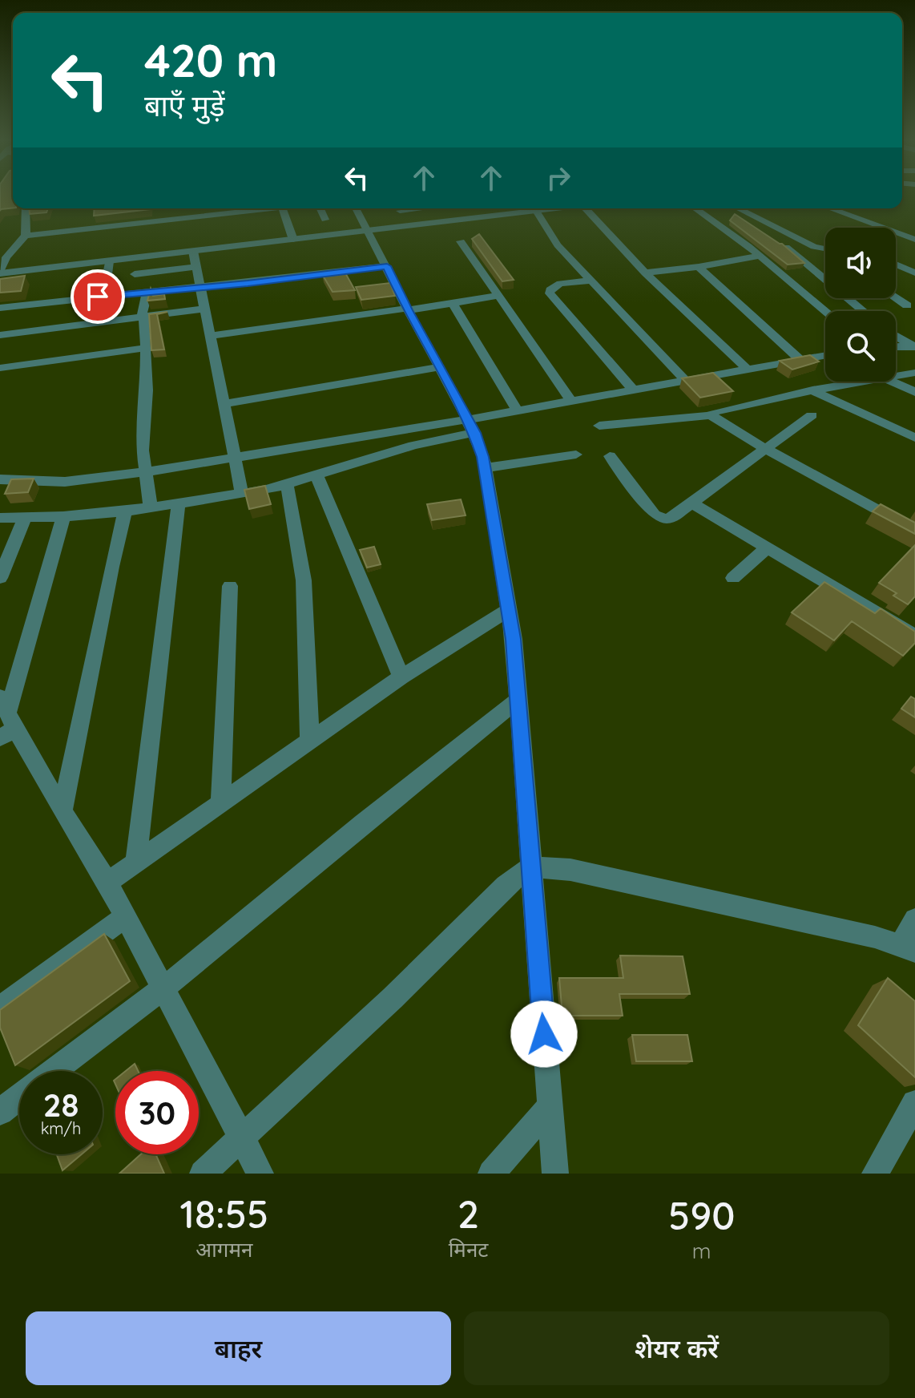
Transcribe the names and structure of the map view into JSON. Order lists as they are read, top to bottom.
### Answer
{
  "page": {
    "turn": ["420 m", "बाएँ मुड़ें"],
    "speed": "28 km/h",
    "limit": "30",
    "eta": [
      "18:55",
      "आगमन",
      "2",
      "मिनट",
      "590",
      "m"
    ],
    "buttons": ["बाहर", "शेयर करें"]
  }
}
